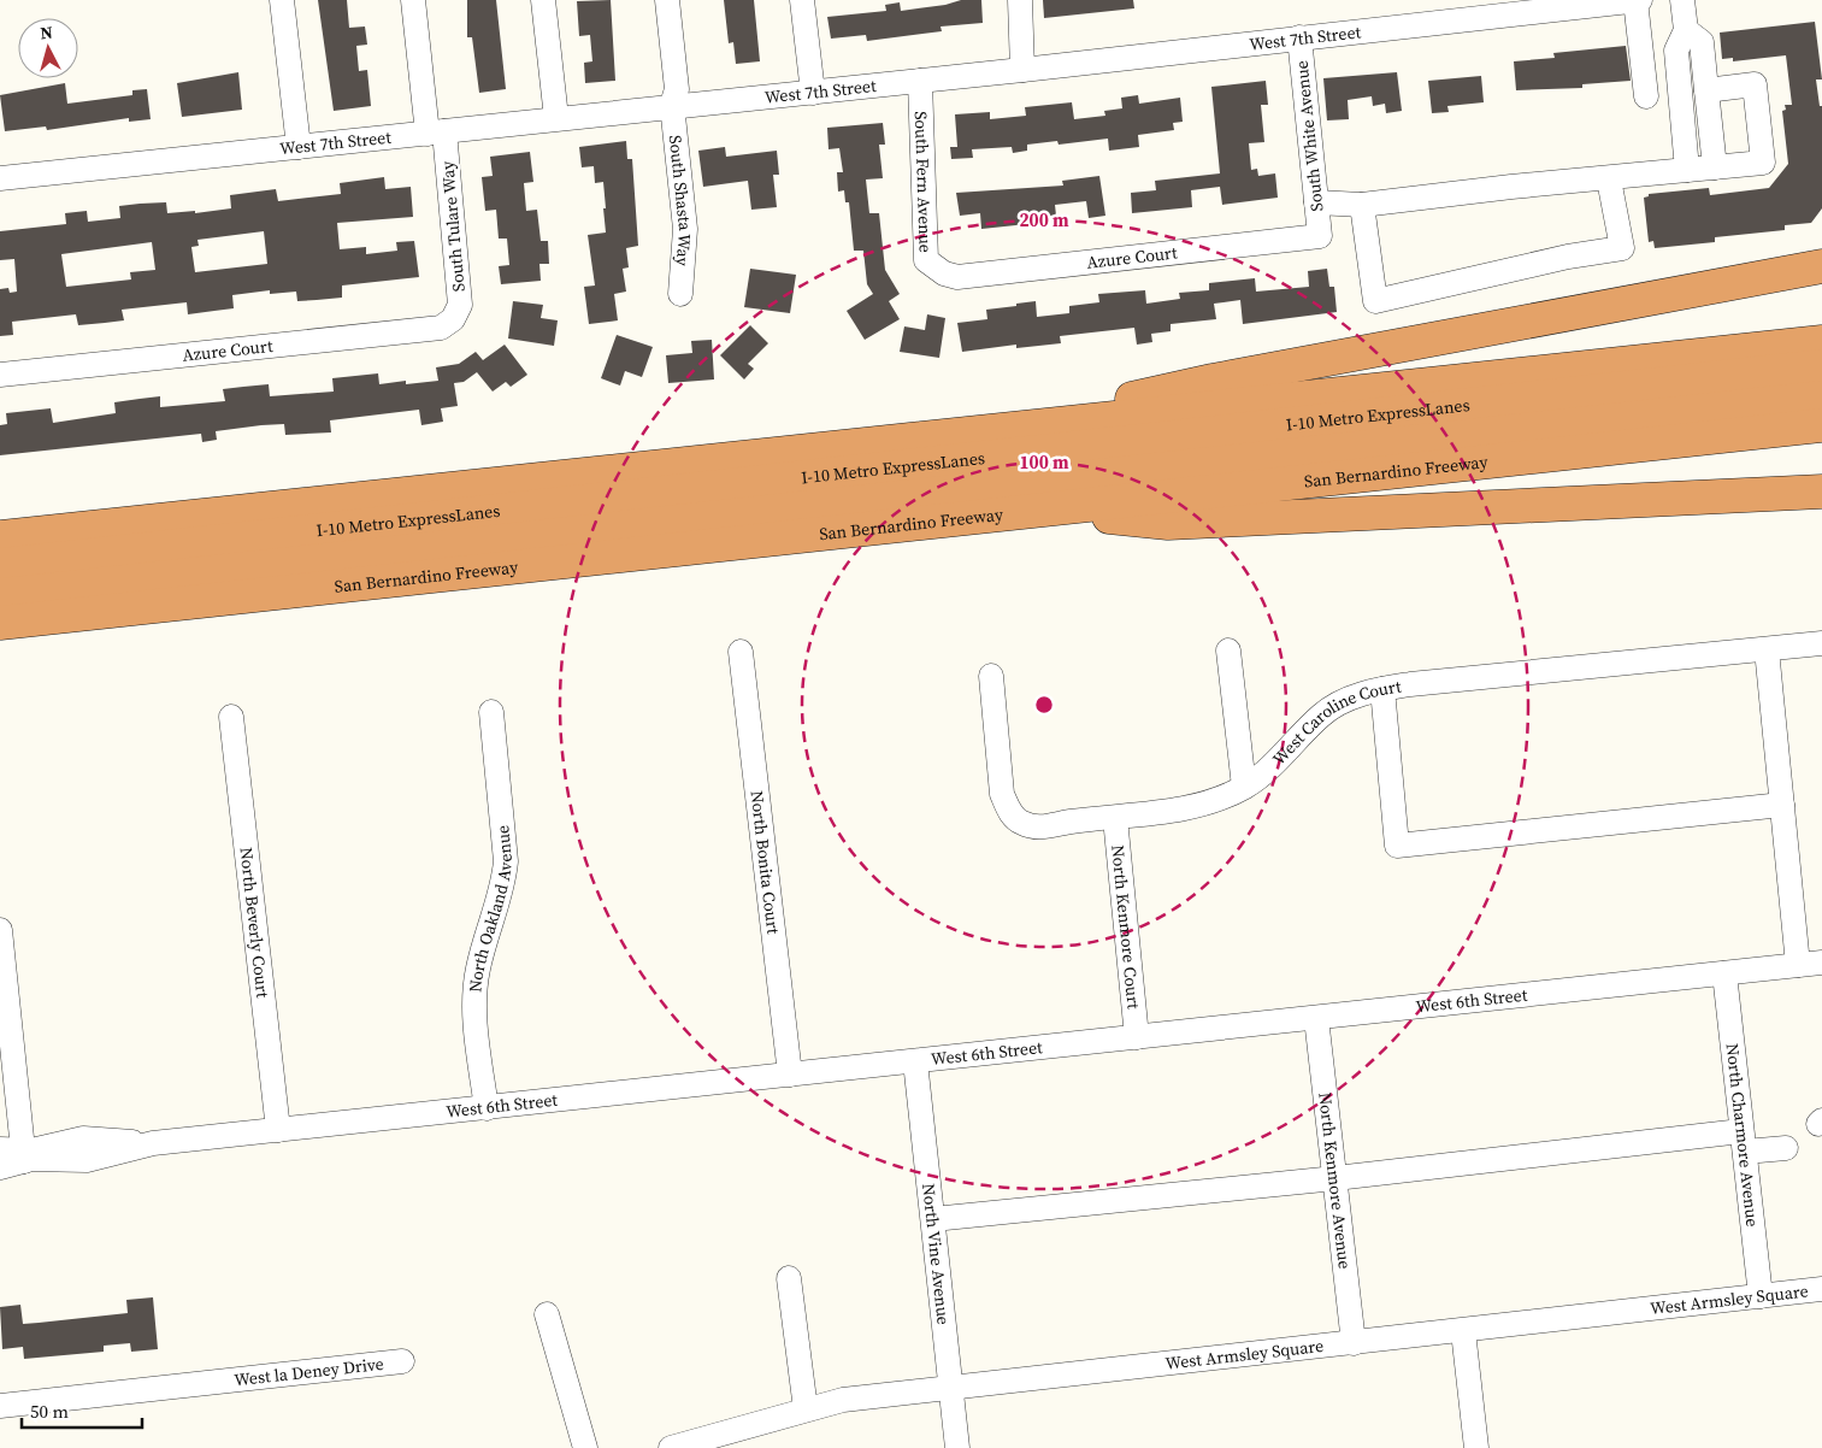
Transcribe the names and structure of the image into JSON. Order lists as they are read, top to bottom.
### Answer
{
  "streets": {
    "highway": ["I-10 Metro ExpressLanes", "San Bernardino Freeway"],
    "street": [
      "West 7th Street",
      "South White Avenue",
      "South Fern Avenue",
      "South Shasta Way",
      "South Tulare Way",
      "Azure Court",
      "West Caroline Court",
      "North Bonita Court",
      "North Oakland Avenue",
      "North Beverly Court",
      "North Kenmore Court",
      "West 6th Street",
      "North Charmore Avenue",
      "North Kenmore Avenue",
      "North Vine Avenue",
      "West Armsley Square",
      "West la Deney Drive"
    ]
  },
  "crossings": [
    ["West 7th Street", "South White Avenue"],
    ["West 7th Street", "South Fern Avenue"],
    ["West 7th Street", "South Shasta Way"],
    ["West 7th Street", "South Tulare Way"],
    ["South White Avenue", "Azure Court"],
    ["South Fern Avenue", "Azure Court"],
    ["South Tulare Way", "Azure Court"],
    ["West Caroline Court", "North Kenmore Court"],
    ["North Bonita Court", "West 6th Street"],
    ["North Oakland Avenue", "West 6th Street"],
    ["North Beverly Court", "West 6th Street"],
    ["North Kenmore Court", "West 6th Street"],
    ["West 6th Street", "North Charmore Avenue"],
    ["West 6th Street", "North Kenmore Avenue"],
    ["West 6th Street", "North Vine Avenue"],
    ["North Charmore Avenue", "West Armsley Square"],
    ["North Kenmore Avenue", "West Armsley Square"],
    ["North Vine Avenue", "West Armsley Square"]
  ],
  "scale_bar": "50 m",
  "north": "top",
  "rings": ["200 m", "100 m"]
}
